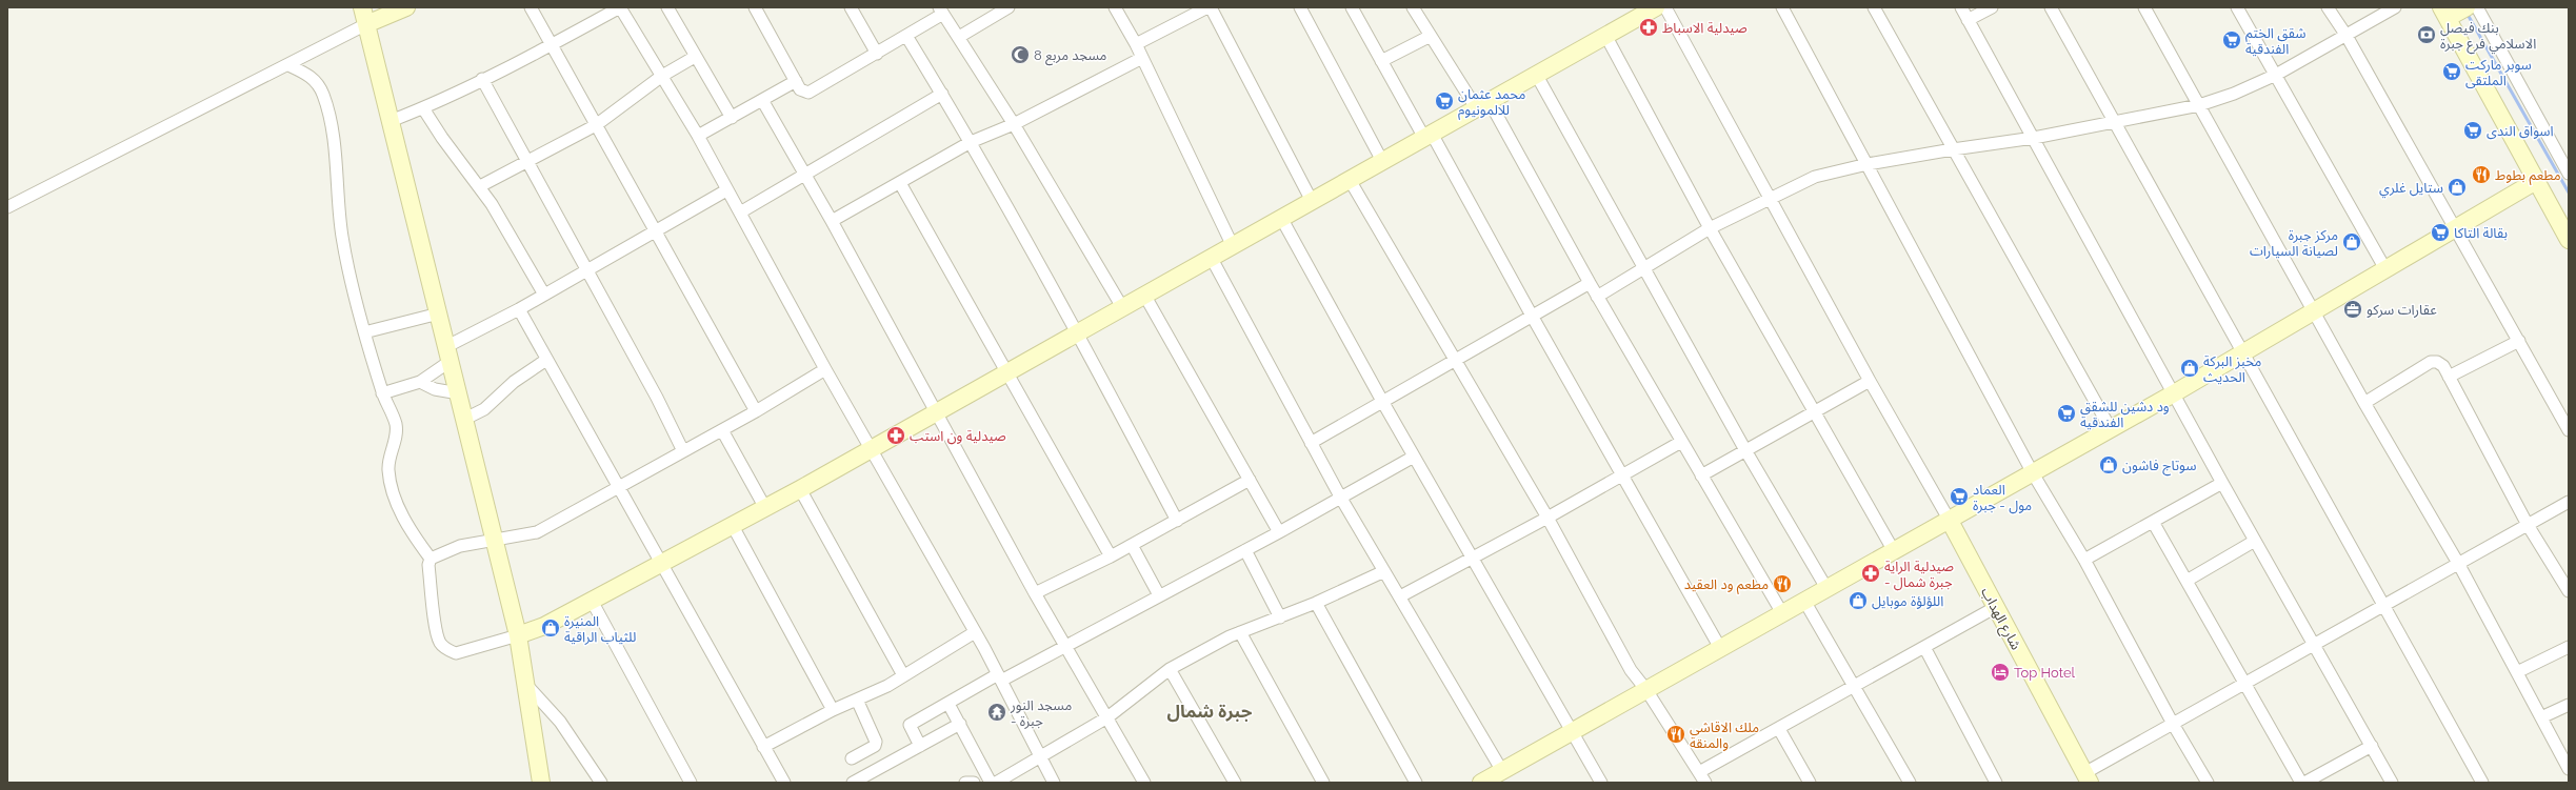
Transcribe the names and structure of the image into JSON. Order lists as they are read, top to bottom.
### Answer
{
  "streets": {
    "street": ["شارع الهداب"]
  },
  "districts": ["جبرة شمال"],
  "places": {
    "pharmacy": ["صيدلية الاسباط", "صيدلية ون استب", "صيدلية الراية - جبرة شمال"],
    "bank": ["بنك فيصل الاسلامي فرع جبرة"],
    "supermarket": [
      "شقق الختم الفندقية",
      "سوبر ماركت الملتقى",
      "محمد عثمان للالمونيوم",
      "اسواق الندى",
      "بقالة التاكا",
      "ود دشين للشقق الفندقية",
      "العماد مول - جبرة"
    ],
    "mosque": ["مسجد مربع 8"],
    "restaurant": ["مطعم بطوط", "مطعم ود العقيد", "ملك الاقاشي والمنقة"],
    "shop": [
      "ستايل غلري",
      "مركز جبرة لصيانة السيارات",
      "مخبز البركة الحديث",
      "سوتاج فاشون",
      "اللؤلؤة موبايل",
      "المنيرة للثياب الراقية"
    ],
    "office": ["عقارات سركو"],
    "hotel": ["Top Hotel"],
    "temple": ["مسجد النور - جبرة"]
  }
}
